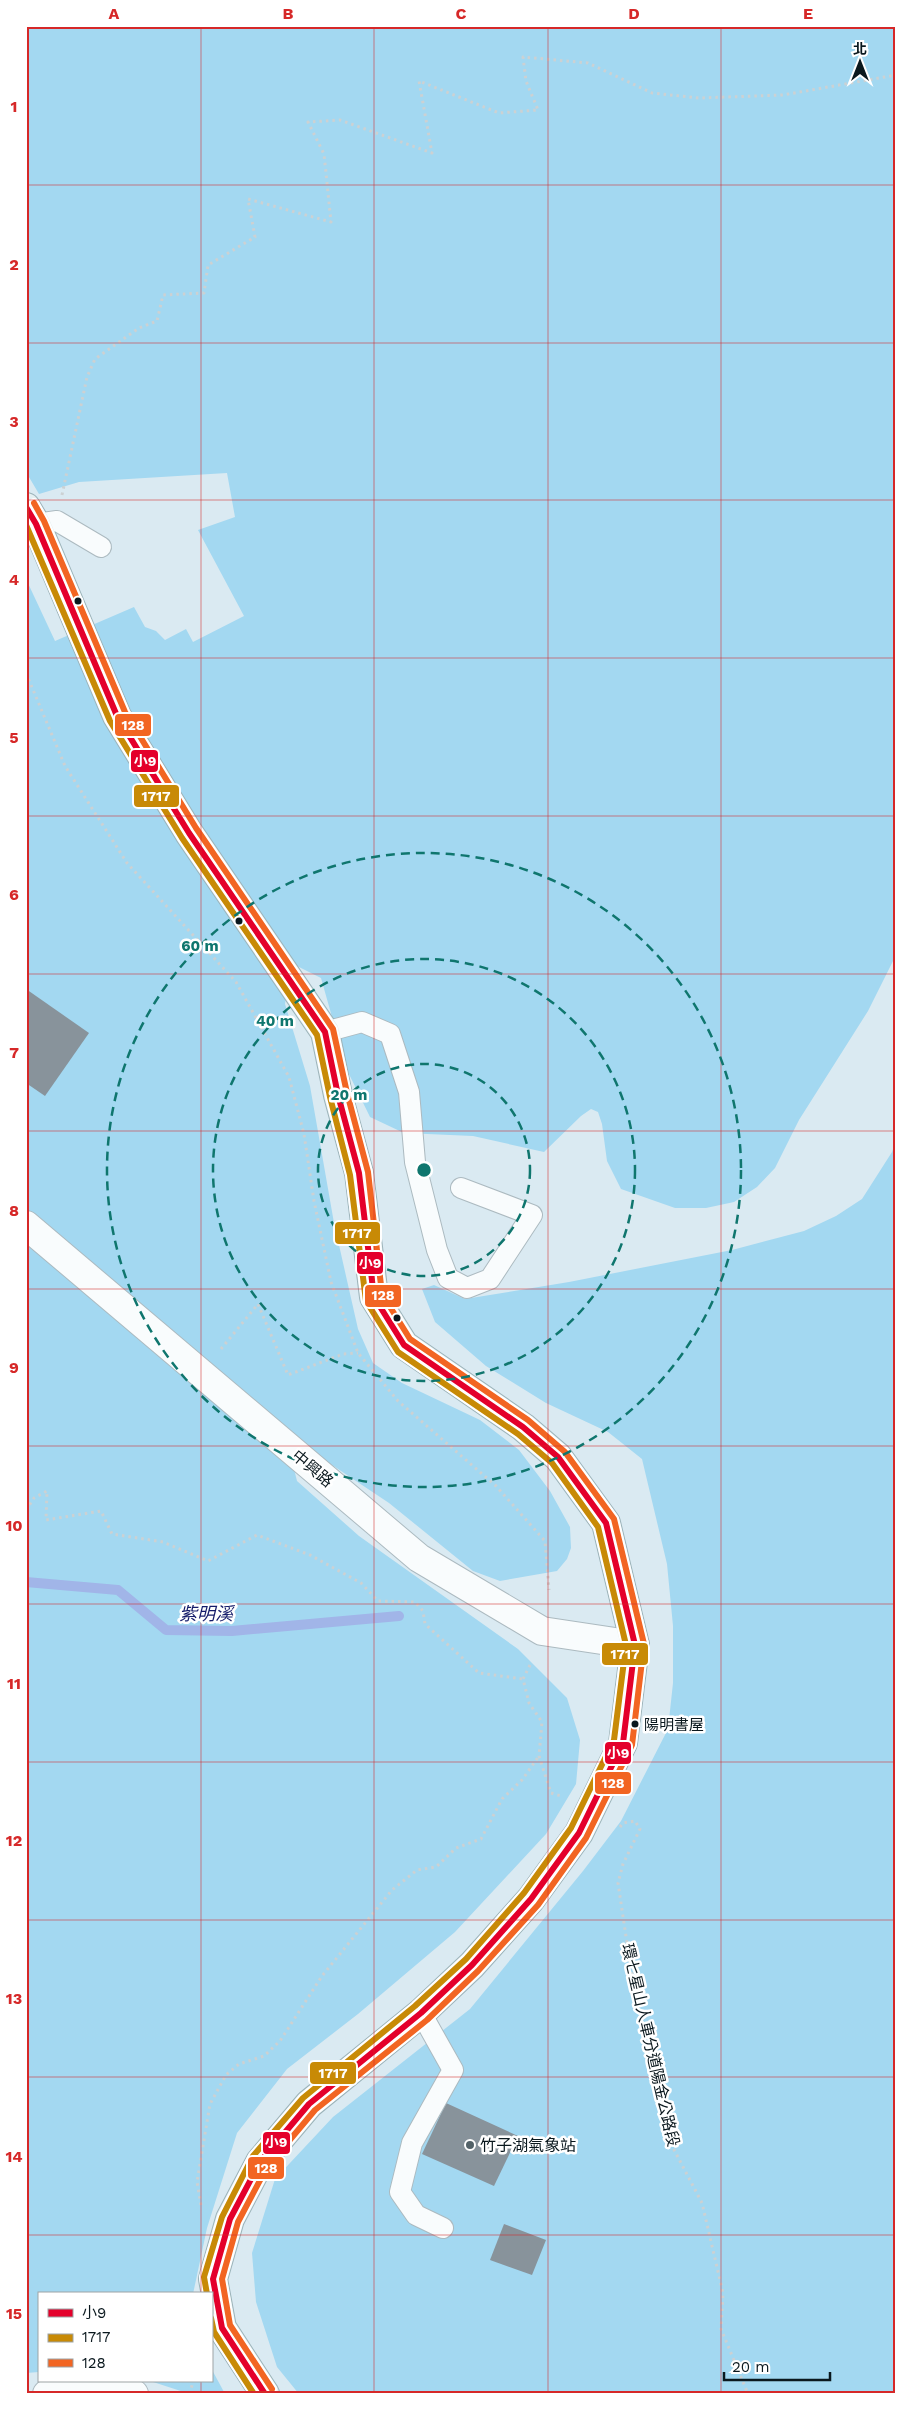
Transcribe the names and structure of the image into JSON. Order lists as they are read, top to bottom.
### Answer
{
  "streets": {
    "street": ["中興路"],
    "path": ["環七星山人車分道陽金公路段"]
  },
  "water": ["紫明溪"],
  "places": ["陽明書屋", "竹子湖氣象站"],
  "lines": ["transit line 128", "transit line 小9", "transit line 1717"],
  "legend": ["小9", "1717", "128"],
  "scale_bar": "20 m",
  "north": "top",
  "grid": {
    "columns": [
      "A",
      "B",
      "C",
      "D",
      "E"
    ],
    "rows": [
      "1",
      "2",
      "3",
      "4",
      "5",
      "6",
      "7",
      "8",
      "9",
      "10",
      "11",
      "12",
      "13",
      "14",
      "15"
    ]
  },
  "rings": ["60 m", "40 m", "20 m"]
}
